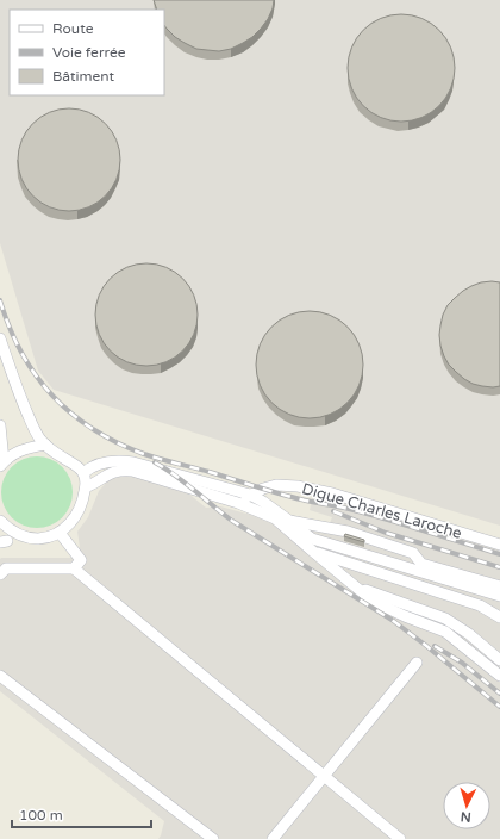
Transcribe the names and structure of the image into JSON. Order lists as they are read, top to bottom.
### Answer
{
  "streets": {
    "street": ["Digue Charles Laroche"]
  },
  "legend": ["Route", "Voie ferrée", "Bâtiment"],
  "scale_bar": "100 m",
  "north": "bottom"
}
